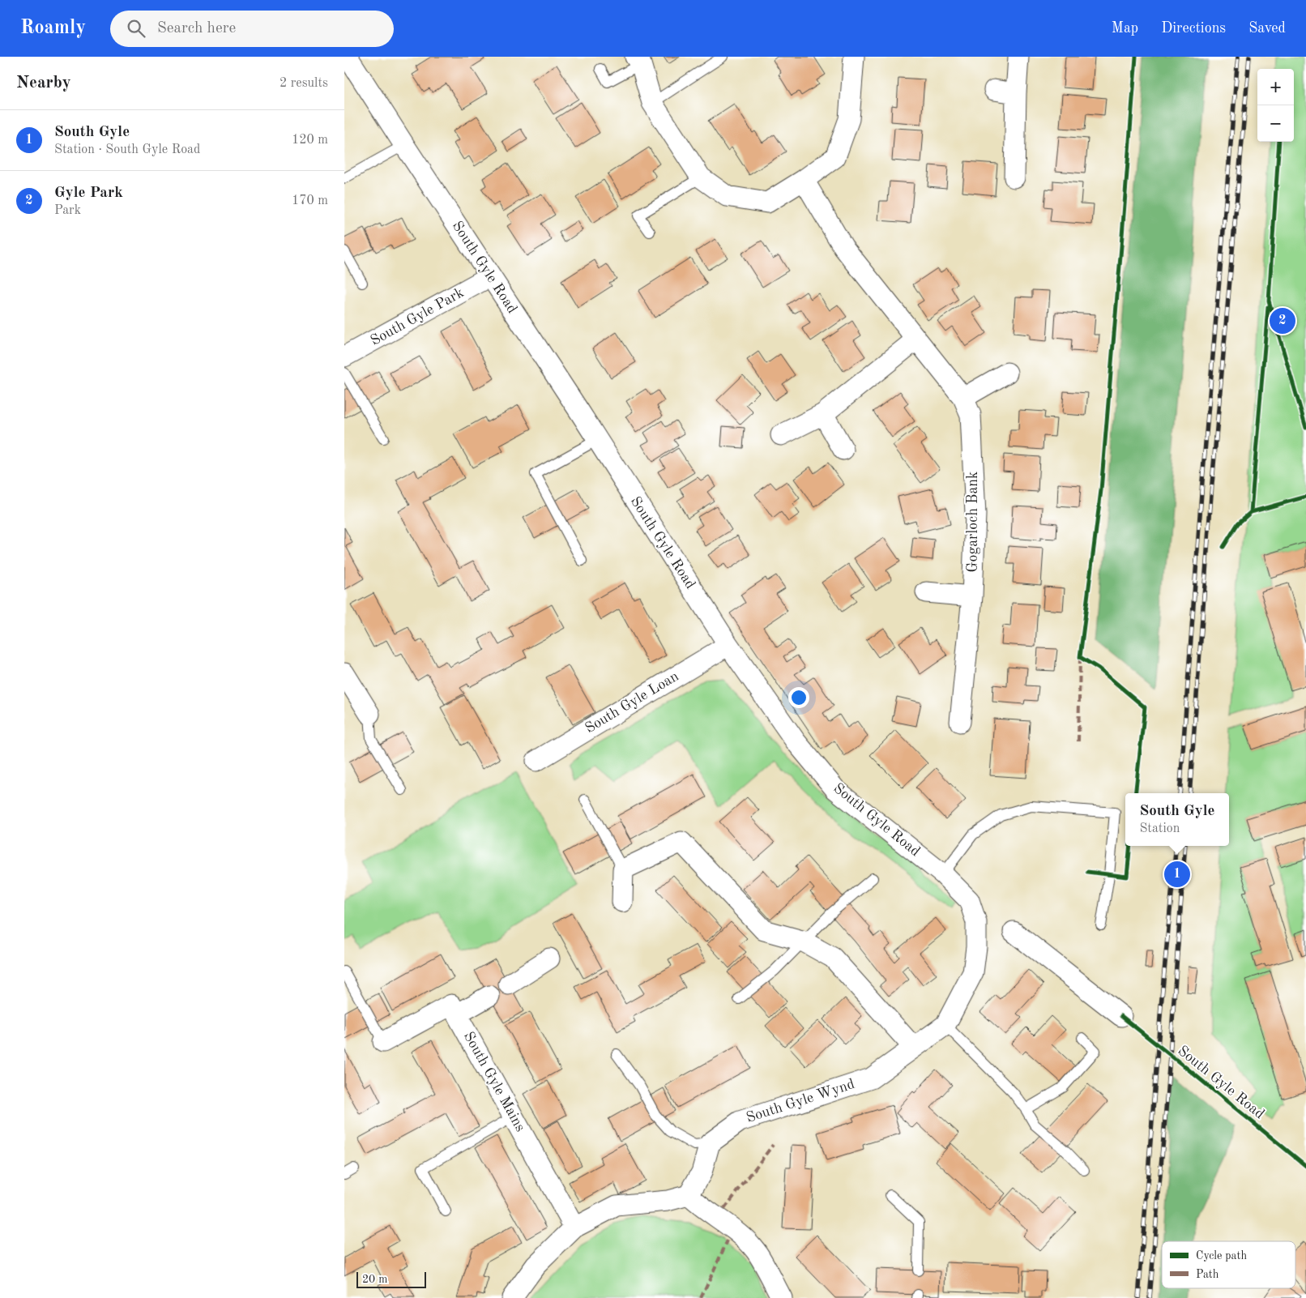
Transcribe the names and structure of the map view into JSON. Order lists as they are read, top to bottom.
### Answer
{
  "streets": {
    "street": [
      "South Gyle Road",
      "South Gyle Park",
      "Gogarloch Bank",
      "South Gyle Loan",
      "South Gyle Mains",
      "South Gyle Wynd"
    ]
  },
  "crossings": [
    ["South Gyle Road", "South Gyle Park"],
    ["South Gyle Road", "South Gyle Loan"],
    ["South Gyle Road", "South Gyle Wynd"]
  ],
  "legend": ["Cycle path", "Path"],
  "scale_bar": "20 m",
  "page": {
    "header": "Roamly",
    "search": "Search here",
    "nav": ["Map", "Directions", "Saved"],
    "heading": ["Nearby", "2 results"],
    "map_buttons": ["+", "−"],
    "list": [
      {
        "mark": "1",
        "name": "South Gyle",
        "note": "Station · South Gyle Road",
        "value": "120 m"
      },
      {
        "mark": "2",
        "name": "Gyle Park",
        "note": "Park",
        "value": "170 m"
      }
    ],
    "pins": ["2", "1"],
    "popup": ["South Gyle", "Station"],
    "scale": "20 m"
  }
}
